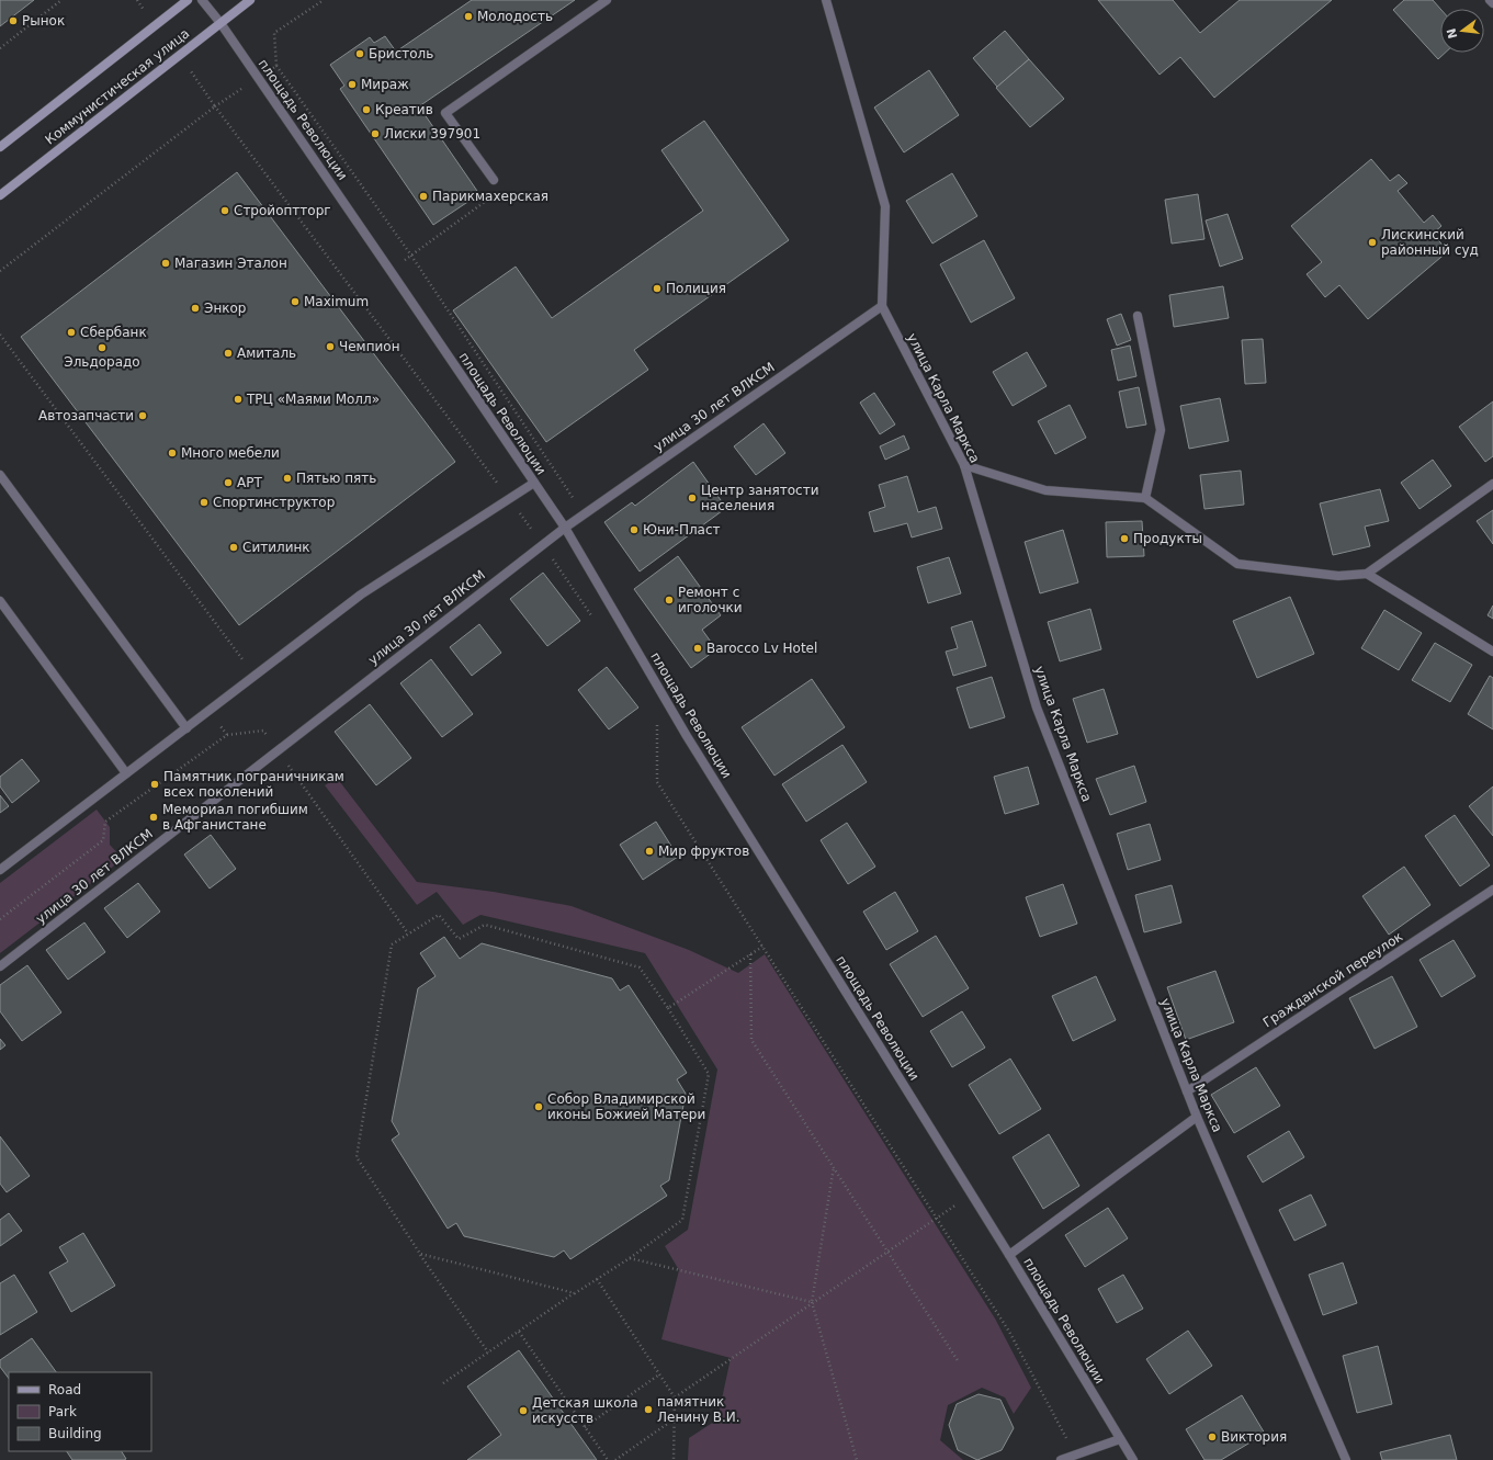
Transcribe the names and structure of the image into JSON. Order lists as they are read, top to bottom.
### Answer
{
  "streets": {
    "main road": ["Коммунистическая улица"],
    "street": [
      "площадь Революции",
      "улица Карла Маркса",
      "улица 30 лет ВЛКСМ",
      "Гражданской переулок"
    ]
  },
  "crossings": [
    ["Коммунистическая улица", "площадь Революции"],
    ["площадь Революции", "улица 30 лет ВЛКСМ"],
    ["улица Карла Маркса", "улица 30 лет ВЛКСМ"],
    ["улица Карла Маркса", "Гражданской переулок"]
  ],
  "places": [
    "Молодость",
    "Рынок",
    "Бристоль",
    "Мираж",
    "Креатив",
    "Лиски 397901",
    "Парикмахерская",
    "Стройоптторг",
    "Лискинский районный суд",
    "Магазин Эталон",
    "Полиция",
    "Maximum",
    "Энкор",
    "Сбербанк",
    "Чемпион",
    "Эльдорадо",
    "Амиталь",
    "ТРЦ «Маями Молл»",
    "Автозапчасти",
    "Много мебели",
    "Пятью пять",
    "АРТ",
    "Центр занятости населения",
    "Спортинструктор",
    "Юни-Пласт",
    "Продукты",
    "Ситилинк",
    "Ремонт с иголочки",
    "Barocco Lv Hotel",
    "Памятник пограничникам всех поколений",
    "Мемориал погибшим в Афганистане",
    "Мир фруктов",
    "Собор Владимирской иконы Божией Матери",
    "памятник Ленину В.И.",
    "Детская школа искусств",
    "Виктория"
  ],
  "legend": ["Road", "Park", "Building"],
  "north": "left"
}
